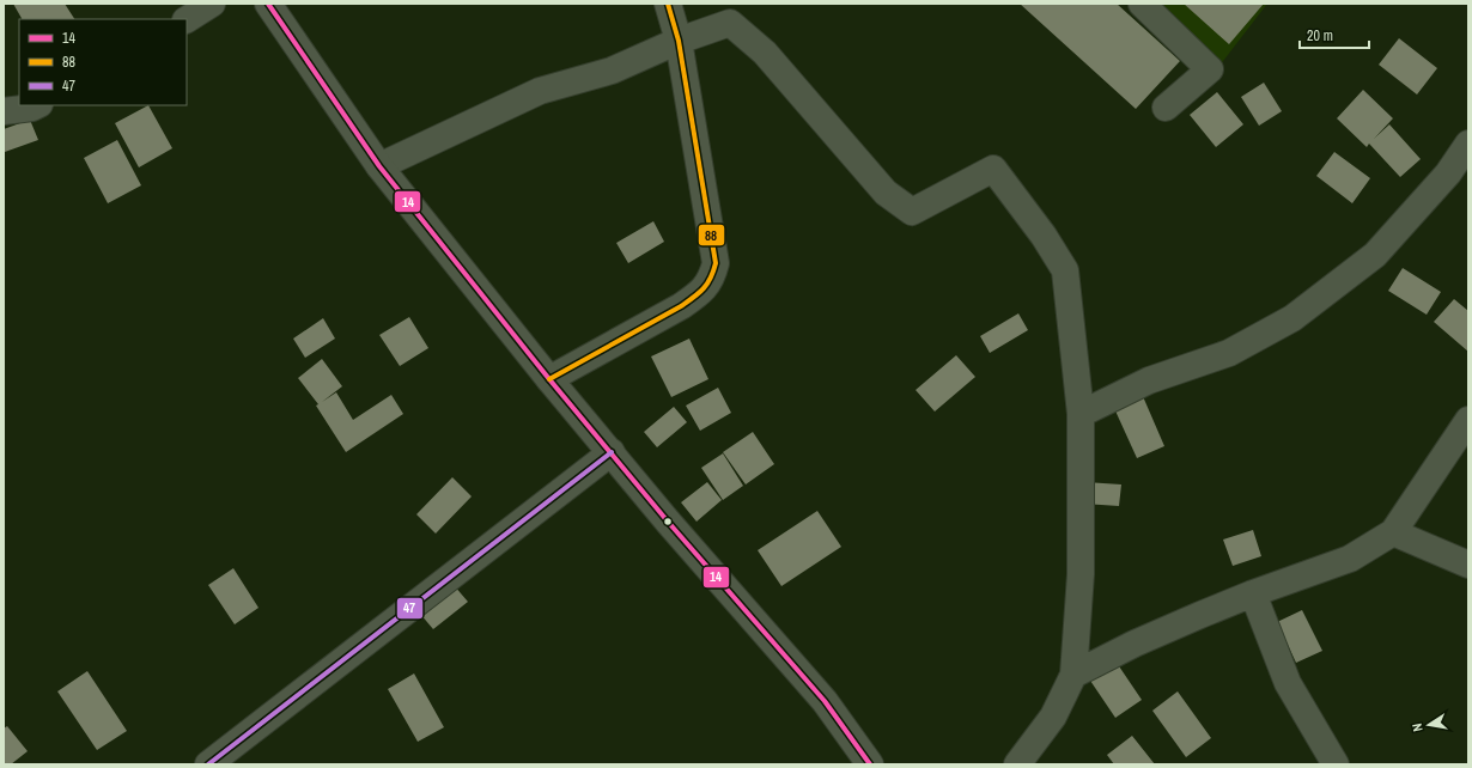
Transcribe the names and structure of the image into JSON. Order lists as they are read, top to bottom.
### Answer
{
  "lines": ["transit line 14", "transit line 88", "transit line 47"],
  "legend": ["14", "88", "47"],
  "scale_bar": "20 m",
  "north": "left"
}
